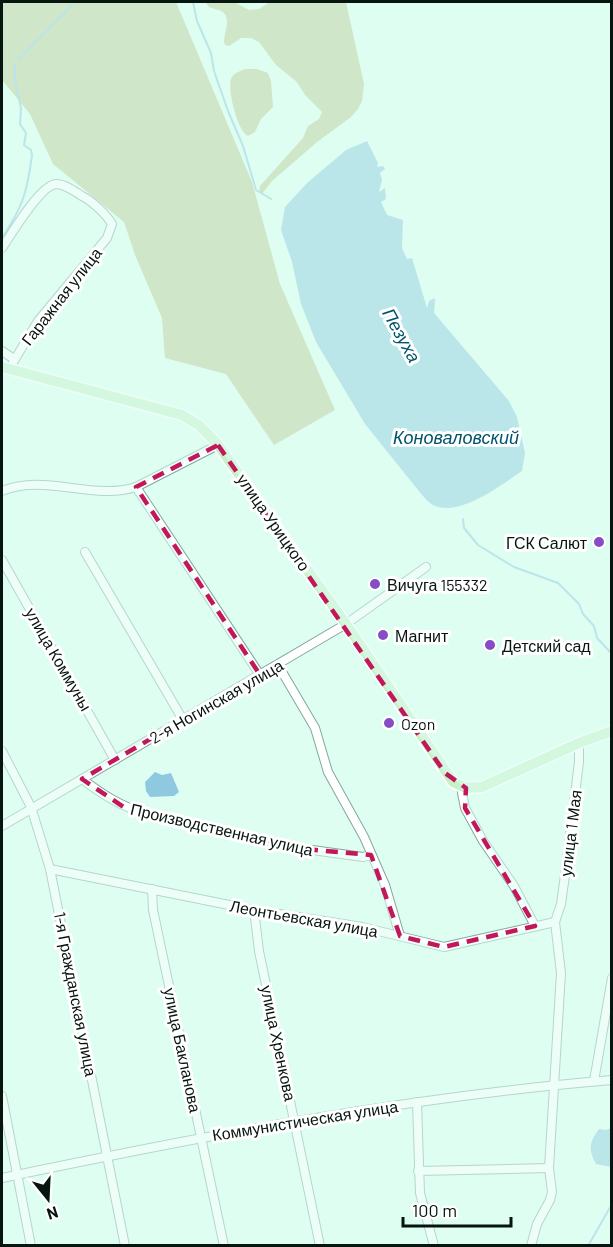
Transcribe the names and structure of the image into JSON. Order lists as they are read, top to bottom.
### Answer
{
  "streets": {
    "main road": ["улица Урицкого"],
    "street": [
      "Гаражная улица",
      "улица Коммуны",
      "2-я Ногинская улица",
      "Производственная улица",
      "улица 1 Мая",
      "Леонтьевская улица",
      "1-я Гражданская улица",
      "улица Хренкова",
      "улица Бакланова",
      "Коммунистическая улица"
    ]
  },
  "crossings": [
    ["Гаражная улица", "улица Урицкого"],
    ["улица Урицкого", "2-я Ногинская улица"],
    ["улица Коммуны", "2-я Ногинская улица"],
    ["2-я Ногинская улица", "Производственная улица"],
    ["2-я Ногинская улица", "1-я Гражданская улица"],
    ["улица 1 Мая", "Леонтьевская улица"],
    ["Леонтьевская улица", "1-я Гражданская улица"],
    ["Леонтьевская улица", "улица Хренкова"],
    ["Леонтьевская улица", "улица Бакланова"],
    ["1-я Гражданская улица", "Коммунистическая улица"],
    ["улица Хренкова", "Коммунистическая улица"],
    ["улица Бакланова", "Коммунистическая улица"]
  ],
  "water": ["Пезуха", "Коноваловский"],
  "places": [
    "ГСК Салют",
    "Вичуга 155332",
    "Магнит",
    "Детский сад",
    "Ozon"
  ],
  "scale_bar": "100 m",
  "north": "bottom"
}
